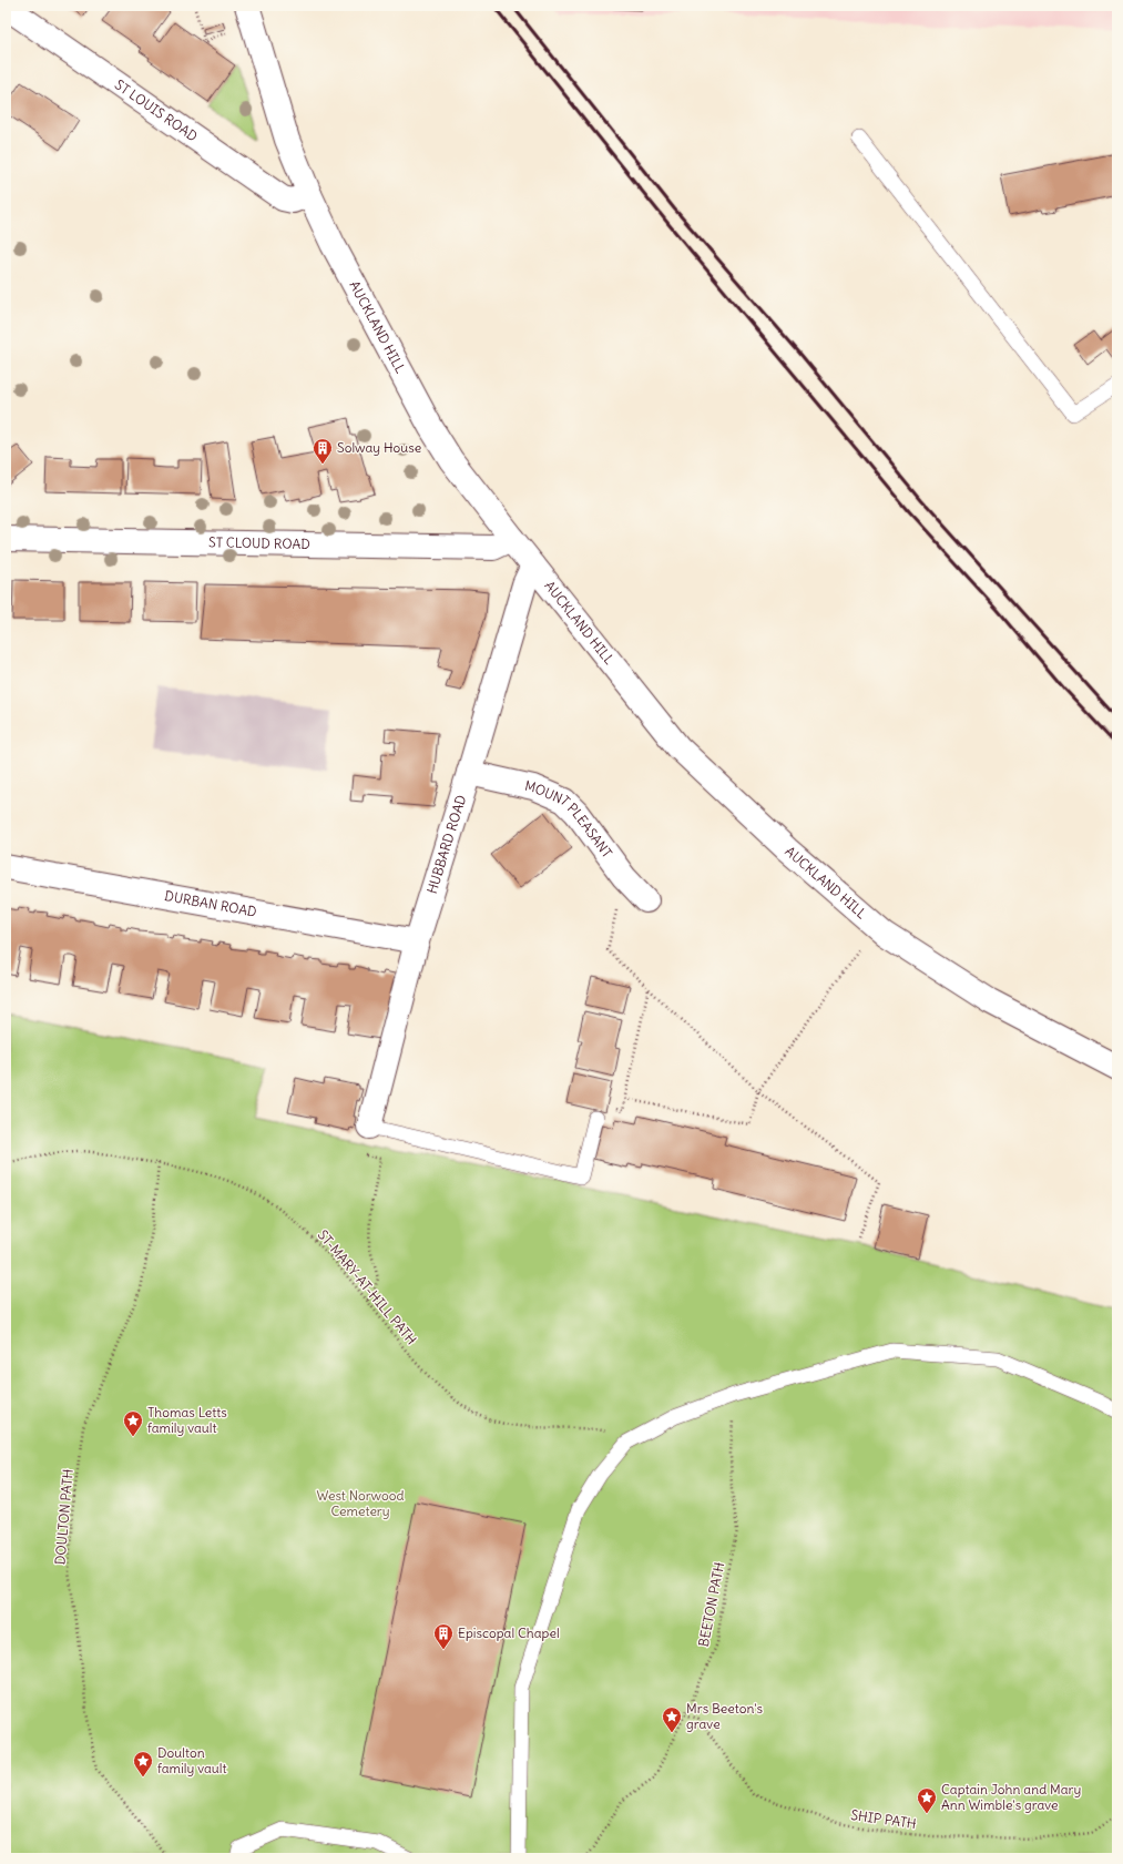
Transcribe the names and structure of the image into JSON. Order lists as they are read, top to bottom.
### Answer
{
  "streets": {
    "street": [
      "ST LOUIS ROAD",
      "AUCKLAND HILL",
      "ST CLOUD ROAD",
      "MOUNT PLEASANT",
      "HUBBARD ROAD",
      "DURBAN ROAD"
    ],
    "path": [
      "ST-MARY-AT-HILL PATH",
      "DOULTON PATH",
      "BEETON PATH",
      "SHIP PATH"
    ]
  },
  "crossings": [
    ["ST LOUIS ROAD", "AUCKLAND HILL"],
    ["AUCKLAND HILL", "ST CLOUD ROAD"],
    ["AUCKLAND HILL", "HUBBARD ROAD"],
    ["MOUNT PLEASANT", "HUBBARD ROAD"],
    ["HUBBARD ROAD", "DURBAN ROAD"],
    ["ST-MARY-AT-HILL PATH", "DOULTON PATH"],
    ["BEETON PATH", "SHIP PATH"]
  ],
  "parks": ["West Norwood Cemetery"],
  "places": {
    "building": ["Solway House", "Episcopal Chapel"],
    "place": [
      "Thomas Letts family vault",
      "Mrs Beeton's grave",
      "Doulton family vault",
      "Captain John and Mary Ann Wimble's grave"
    ]
  }
}
